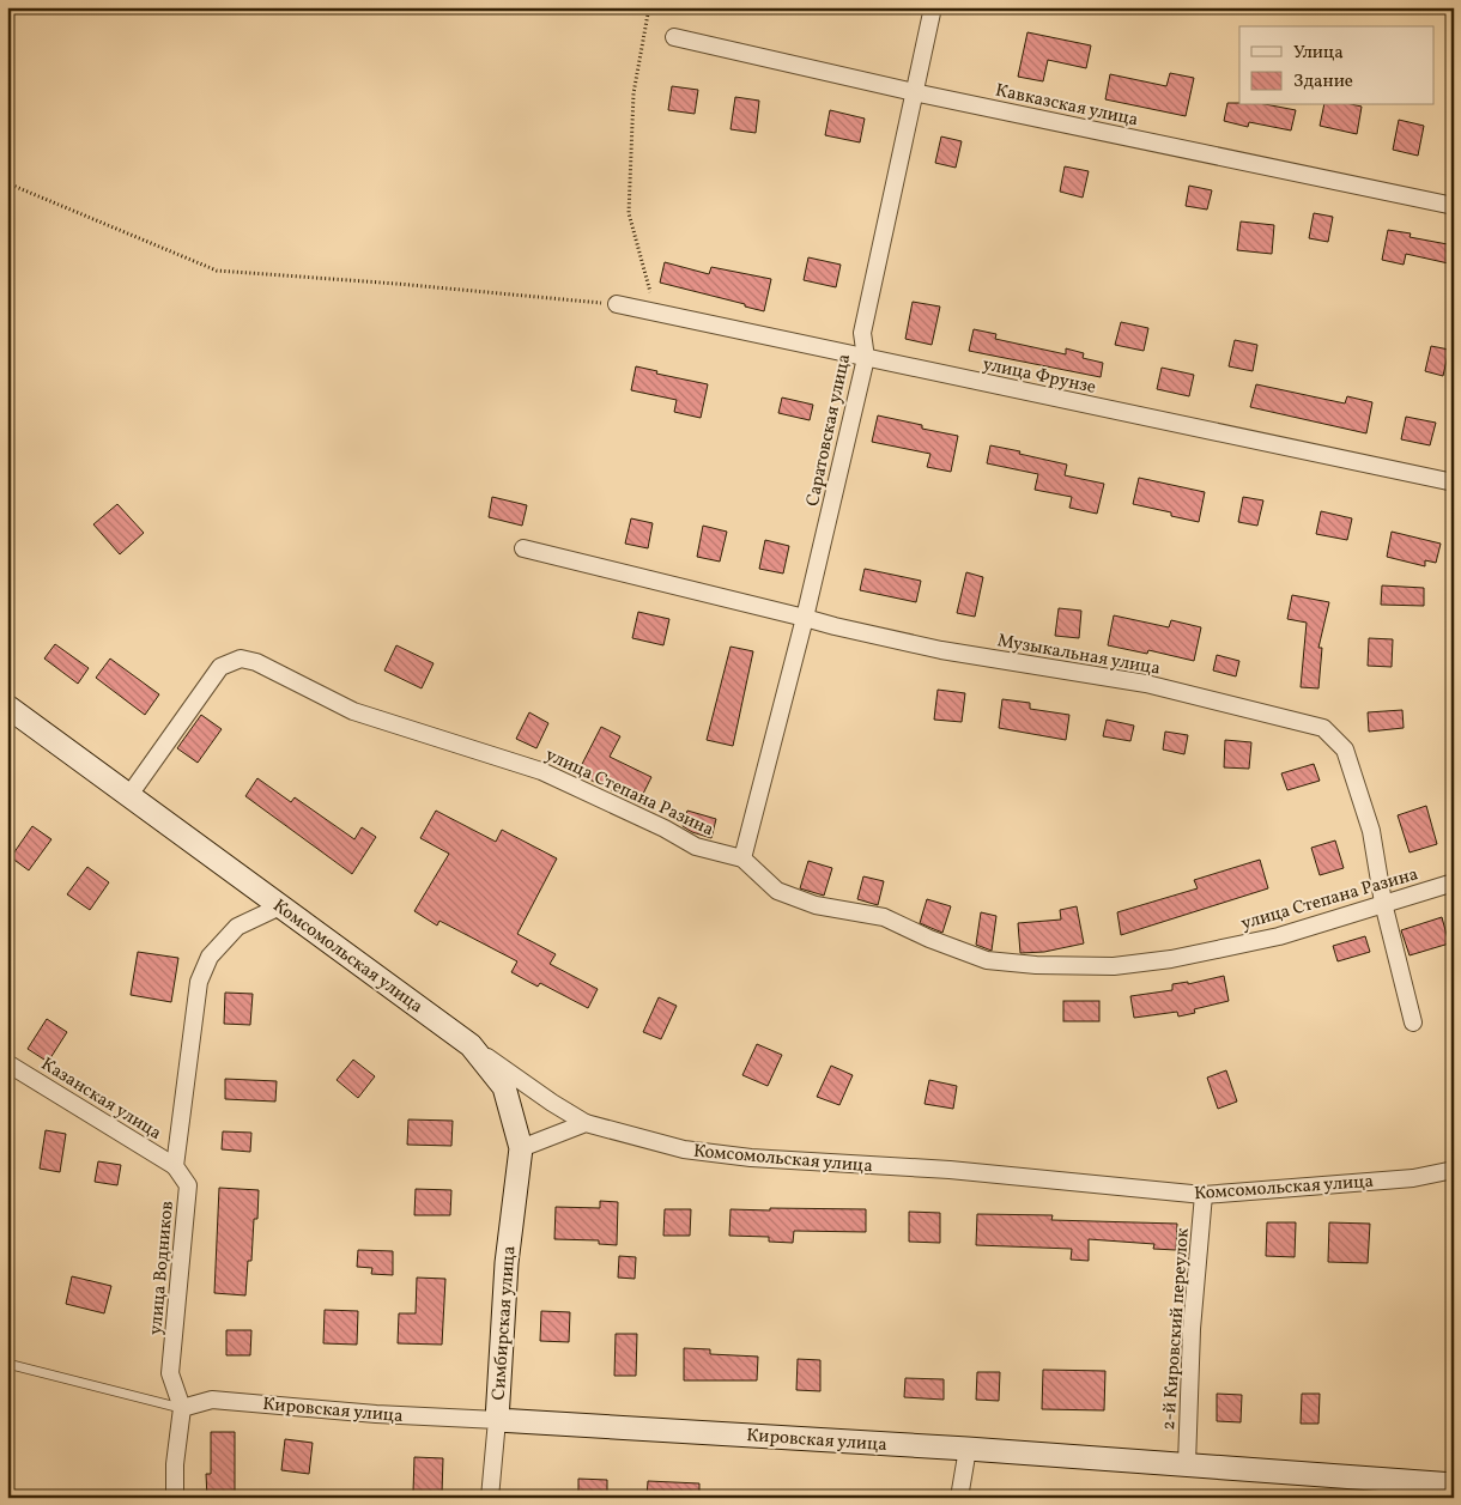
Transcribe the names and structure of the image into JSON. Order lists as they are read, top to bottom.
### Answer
{
  "streets": {
    "main road": ["Комсомольская улица", "Симбирская улица", "Кировская улица"],
    "street": [
      "Кавказская улица",
      "улица Фрунзе",
      "Саратовская улица",
      "Музыкальная улица",
      "улица Степана Разина",
      "Казанская улица",
      "улица Водников",
      "2-й Кировский переулок"
    ]
  },
  "crossings": [
    ["Кавказская улица", "Саратовская улица"],
    ["улица Фрунзе", "Саратовская улица"],
    ["Саратовская улица", "Музыкальная улица"],
    ["Саратовская улица", "улица Степана Разина"],
    ["Музыкальная улица", "улица Степана Разина"],
    ["улица Степана Разина", "Комсомольская улица"],
    ["Комсомольская улица", "Симбирская улица"],
    ["Комсомольская улица", "2-й Кировский переулок"],
    ["Казанская улица", "улица Водников"],
    ["улица Водников", "Кировская улица"],
    ["Симбирская улица", "Кировская улица"],
    ["2-й Кировский переулок", "Кировская улица"]
  ],
  "legend": ["Улица", "Здание"]
}
